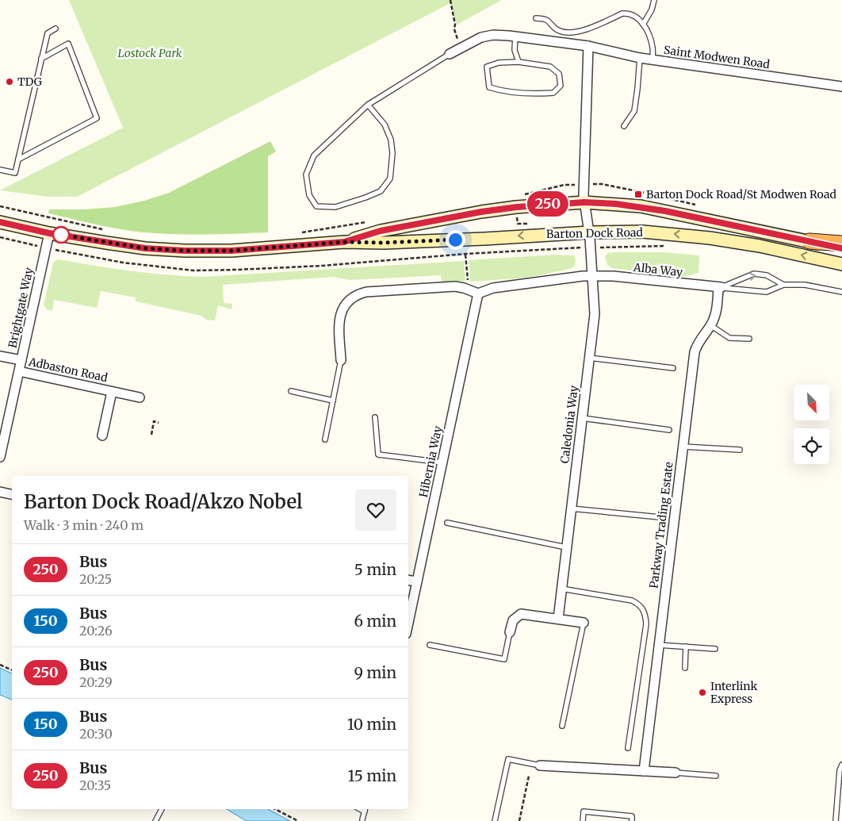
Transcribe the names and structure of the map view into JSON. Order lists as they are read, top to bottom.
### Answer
{
  "streets": {
    "main road": ["Barton Dock Road"],
    "street": [
      "Saint Modwen Road",
      "Alba Way",
      "Brightgate Way",
      "Adbaston Road",
      "Caledonia Way",
      "Hibernia Way",
      "Parkway Trading Estate"
    ]
  },
  "crossings": [
    ["Barton Dock Road", "Brightgate Way"],
    ["Barton Dock Road", "Caledonia Way"],
    ["Alba Way", "Caledonia Way"],
    ["Alba Way", "Parkway Trading Estate"],
    ["Brightgate Way", "Adbaston Road"]
  ],
  "parks": ["Lostock Park"],
  "places": {
    "other": ["TDG", "Interlink Express"],
    "transit": ["Barton Dock Road/St Modwen Road"]
  },
  "lines": ["bus line 250"],
  "north": "bottom right",
  "page": {
    "on_map": "250",
    "heading": ["Barton Dock Road/Akzo Nobel", "Walk · 3 min · 240 m"],
    "list": [
      {
        "mark": "250",
        "name": "Bus",
        "note": "20:25",
        "value": "5 min"
      },
      {
        "mark": "150",
        "name": "Bus",
        "note": "20:26",
        "value": "6 min"
      },
      {
        "mark": "250",
        "name": "Bus",
        "note": "20:29",
        "value": "9 min"
      },
      {
        "mark": "150",
        "name": "Bus",
        "note": "20:30",
        "value": "10 min"
      },
      {
        "mark": "250",
        "name": "Bus",
        "note": "20:35",
        "value": "15 min"
      }
    ]
  }
}
